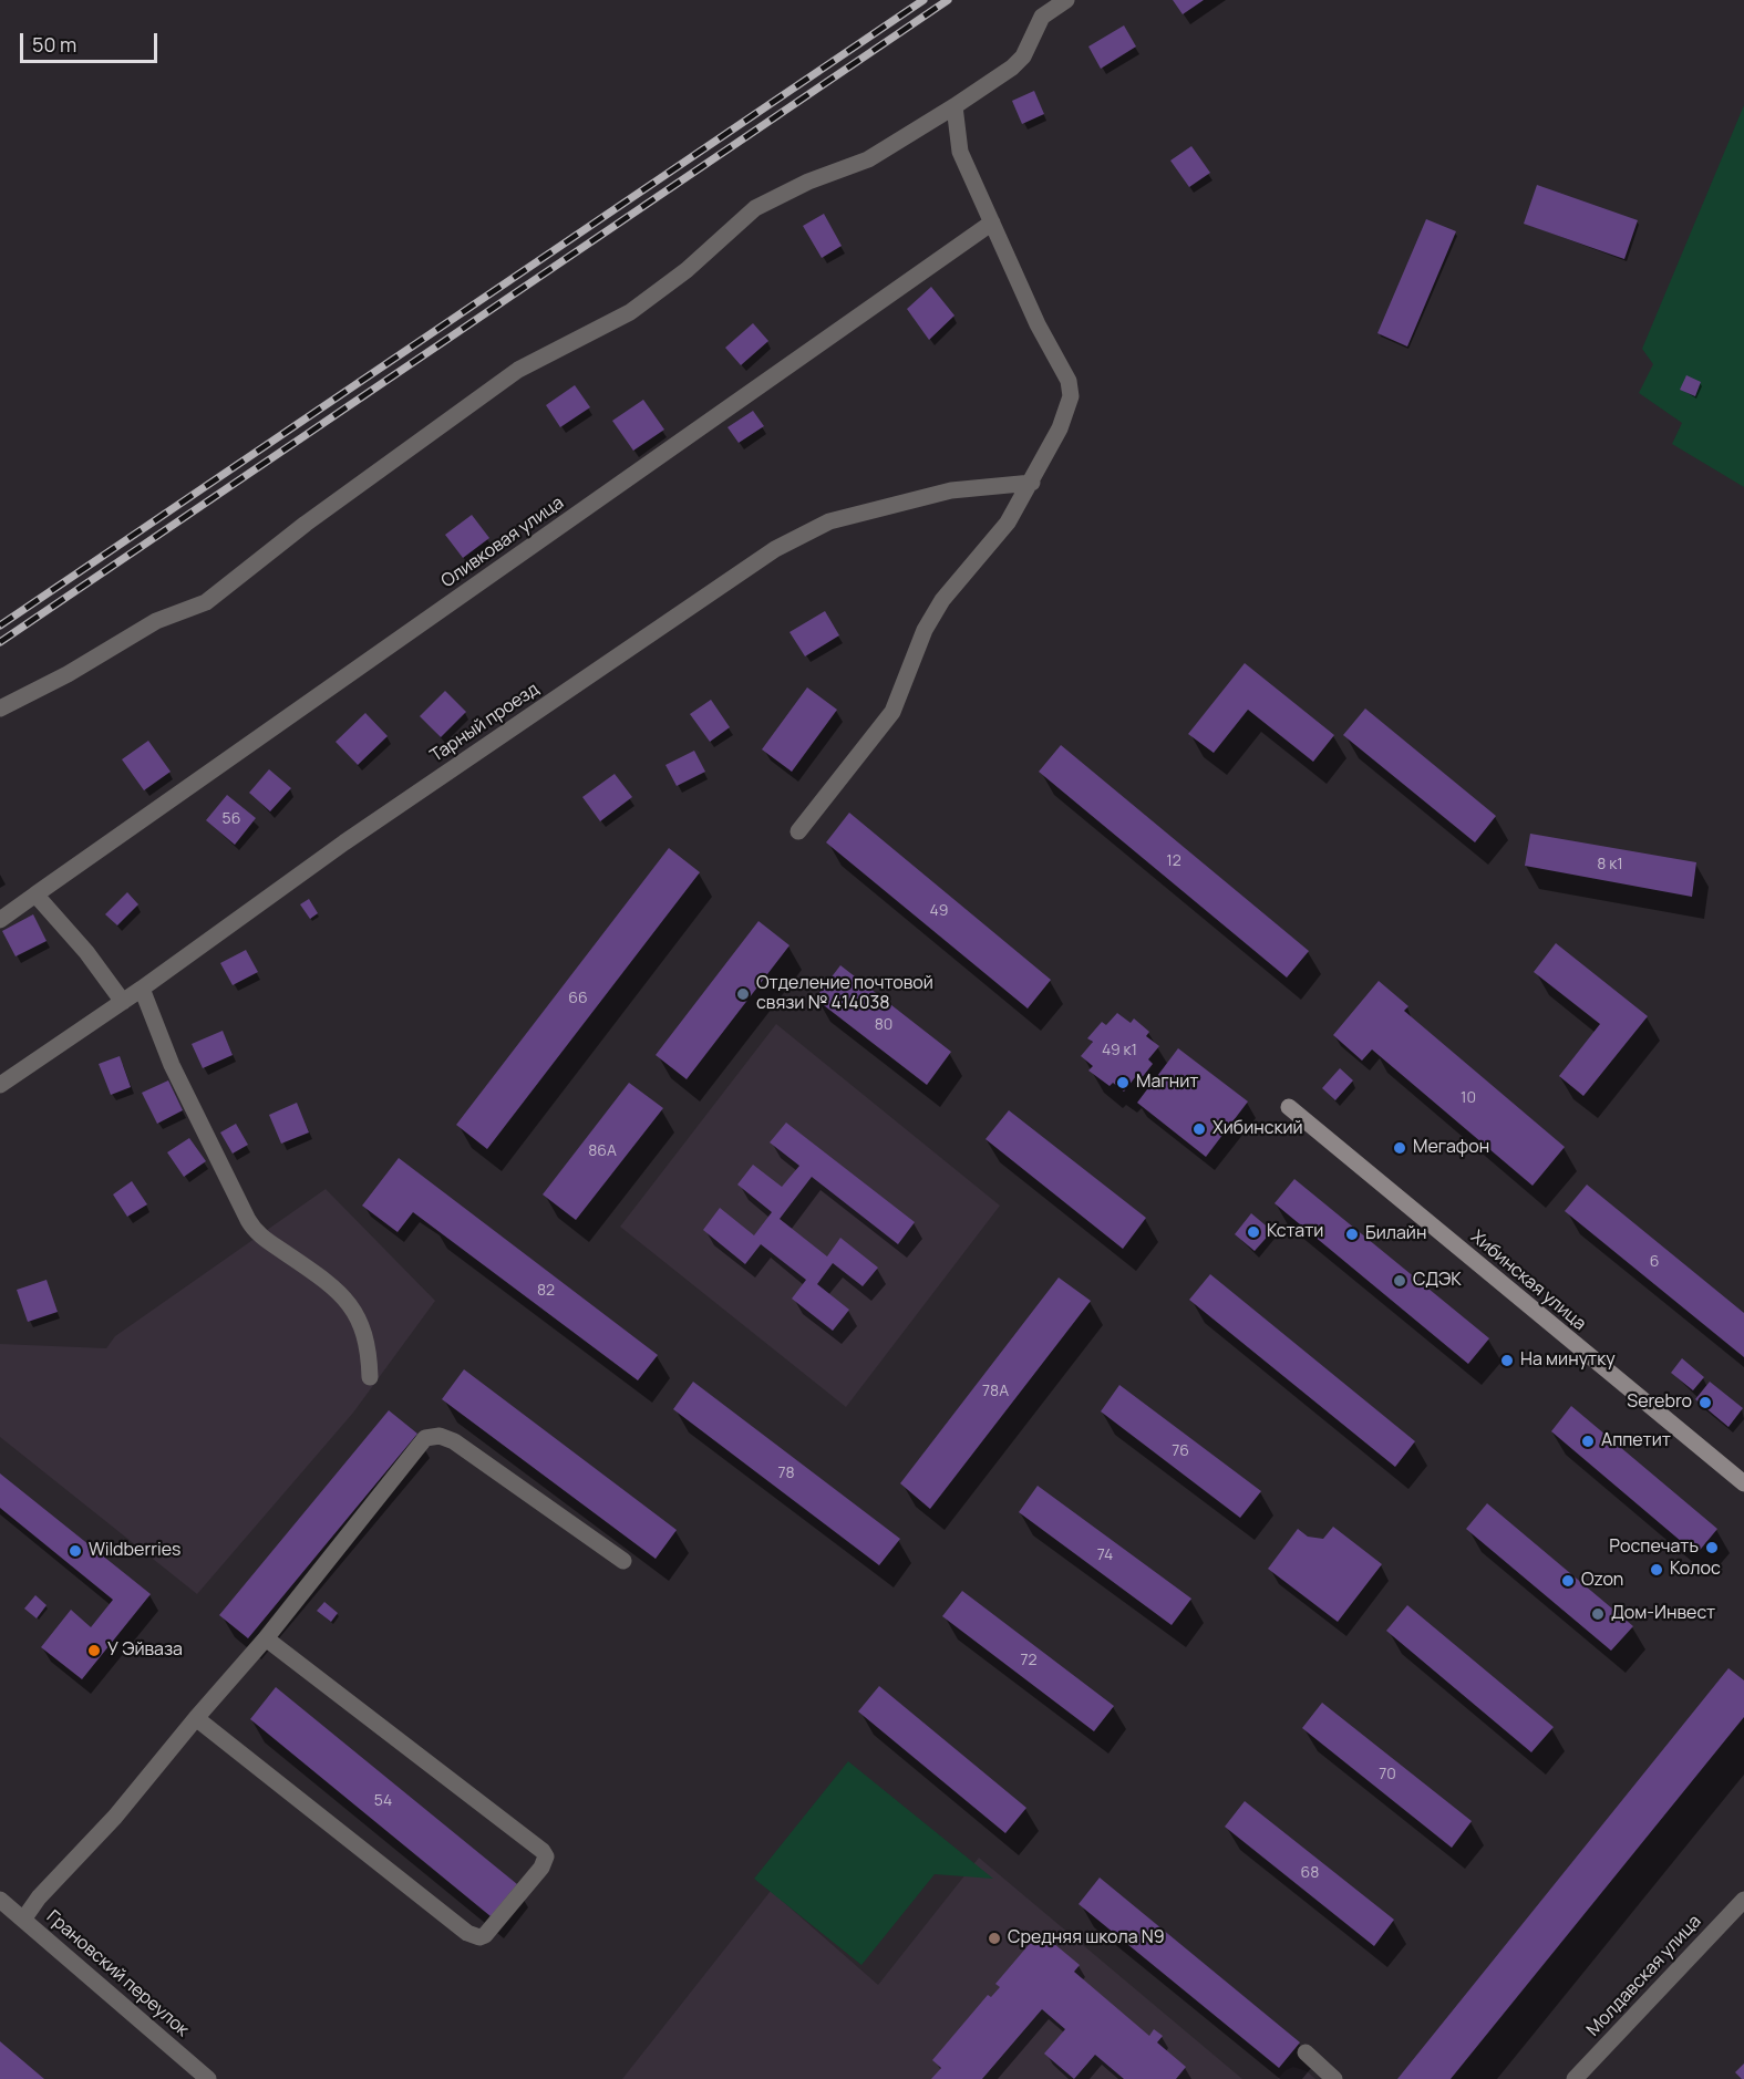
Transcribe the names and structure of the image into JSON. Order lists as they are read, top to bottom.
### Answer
{
  "streets": {
    "street": [
      "Оливковая улица",
      "Тарный проезд",
      "Хибинская улица",
      "Грановский переулок",
      "Молдавская улица"
    ]
  },
  "places": [
    "Отделение почтовой связи № 414038",
    "Магнит",
    "Хибинский",
    "Мегафон",
    "Кстати",
    "Билайн",
    "СДЭК",
    "На минутку",
    "Serebro",
    "Аппетит",
    "Роспечать",
    "Wildberries",
    "Колос",
    "Ozon",
    "Дом-Инвест",
    "У Эйваза",
    "Средняя школа N9"
  ],
  "house_numbers": [
    "56",
    "12",
    "8 к1",
    "49",
    "66",
    "80",
    "49 к1",
    "10",
    "86А",
    "6",
    "82",
    "78А",
    "76",
    "78",
    "74",
    "72",
    "70",
    "54",
    "68"
  ],
  "scale_bar": "50 m"
}
